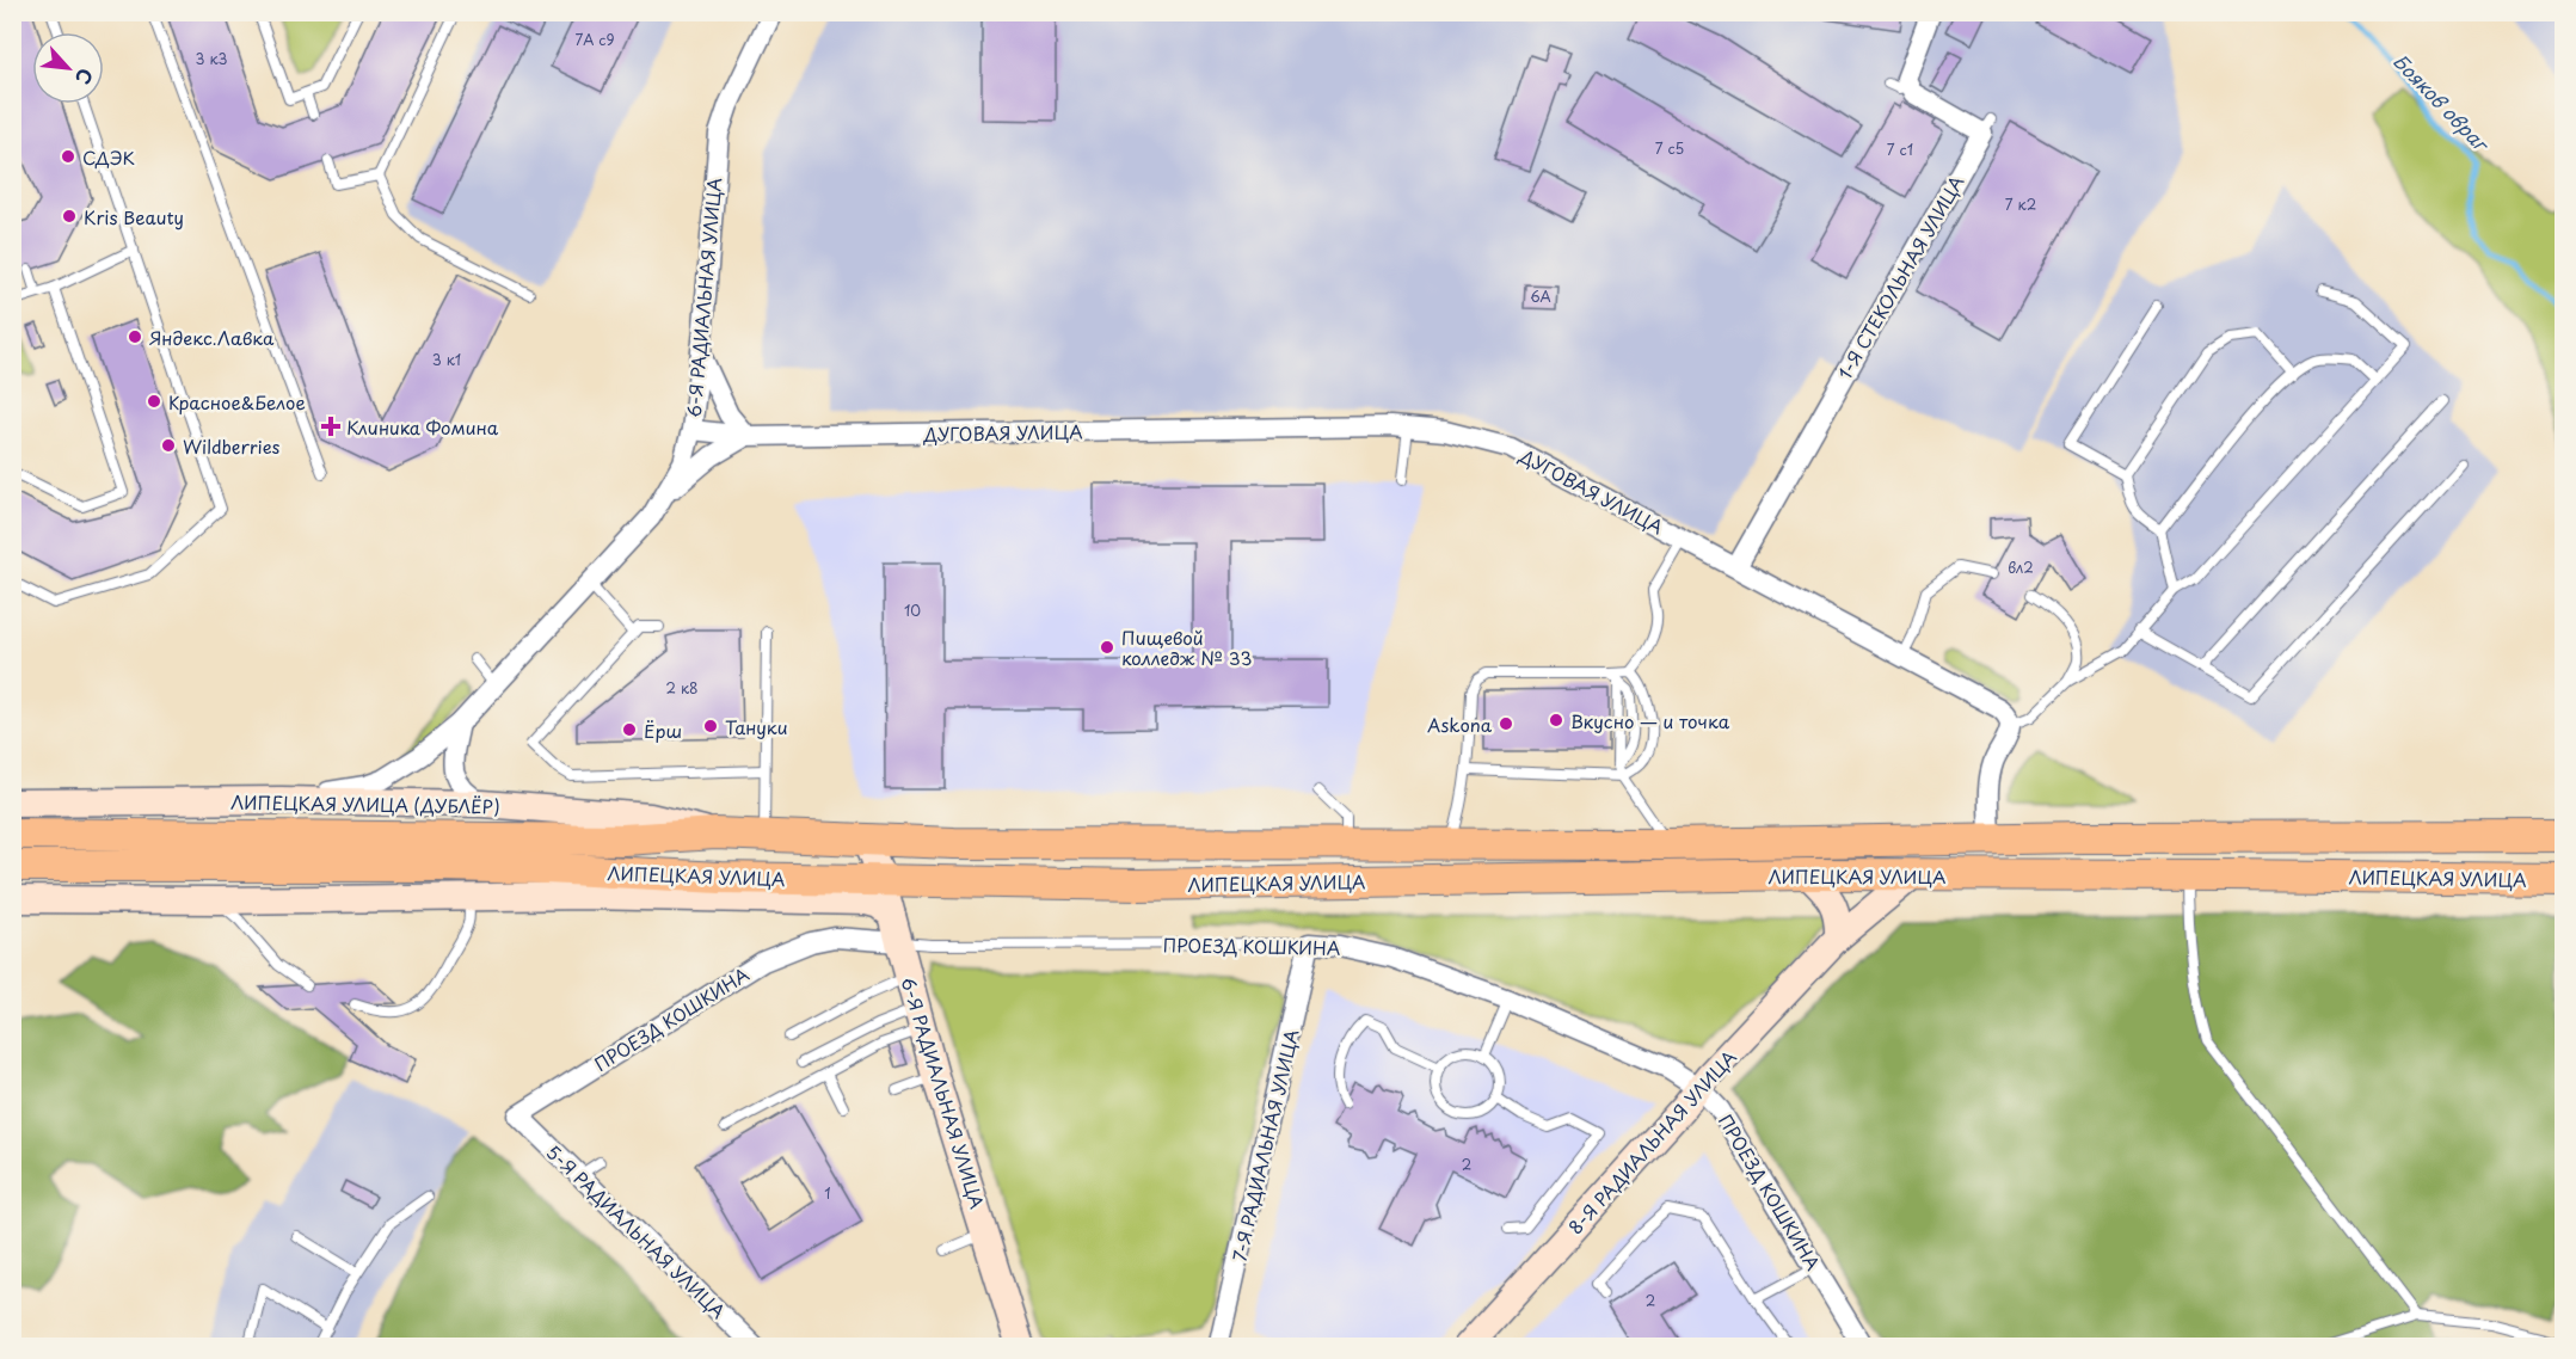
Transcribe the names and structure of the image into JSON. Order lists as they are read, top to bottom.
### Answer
{
  "streets": {
    "main road": [
      "6-Я РАДИАЛЬНАЯ УЛИЦА",
      "ЛИПЕЦКАЯ УЛИЦА (ДУБЛЁР)",
      "ЛИПЕЦКАЯ УЛИЦА",
      "8-Я РАДИАЛЬНАЯ УЛИЦА"
    ],
    "street": [
      "1-Я СТЕКОЛЬНАЯ УЛИЦА",
      "ДУГОВАЯ УЛИЦА",
      "ПРОЕЗД КОШКИНА",
      "7-Я РАДИАЛЬНАЯ УЛИЦА",
      "5-Я РАДИАЛЬНАЯ УЛИЦА"
    ]
  },
  "crossings": [
    ["1-Я СТЕКОЛЬНАЯ УЛИЦА", "ДУГОВАЯ УЛИЦА"],
    ["6-Я РАДИАЛЬНАЯ УЛИЦА", "ДУГОВАЯ УЛИЦА"],
    ["6-Я РАДИАЛЬНАЯ УЛИЦА", "ЛИПЕЦКАЯ УЛИЦА (ДУБЛЁР)"],
    ["6-Я РАДИАЛЬНАЯ УЛИЦА", "ЛИПЕЦКАЯ УЛИЦА"],
    ["6-Я РАДИАЛЬНАЯ УЛИЦА", "ПРОЕЗД КОШКИНА"],
    ["ЛИПЕЦКАЯ УЛИЦА (ДУБЛЁР)", "ЛИПЕЦКАЯ УЛИЦА"],
    ["ЛИПЕЦКАЯ УЛИЦА", "8-Я РАДИАЛЬНАЯ УЛИЦА"],
    ["ПРОЕЗД КОШКИНА", "8-Я РАДИАЛЬНАЯ УЛИЦА"],
    ["ПРОЕЗД КОШКИНА", "7-Я РАДИАЛЬНАЯ УЛИЦА"],
    ["ПРОЕЗД КОШКИНА", "5-Я РАДИАЛЬНАЯ УЛИЦА"]
  ],
  "water": ["Бояков овраг"],
  "places": {
    "other": [
      "СДЭК",
      "Kris Beauty",
      "Яндекс.Лавка",
      "Красное&Белое",
      "Wildberries",
      "Пищевой колледж № 33",
      "Вкусно — и точка",
      "Askona",
      "Тануки",
      "Ёрш"
    ],
    "health": ["Клиника Фомина"]
  },
  "house_numbers": [
    "7А с9",
    "3 к3",
    "7 с5",
    "7 с1",
    "7 к2",
    "6А",
    "3 к1",
    "вл2",
    "10",
    "2 к8",
    "2",
    "1",
    "2"
  ],
  "north": "bottom right"
}
